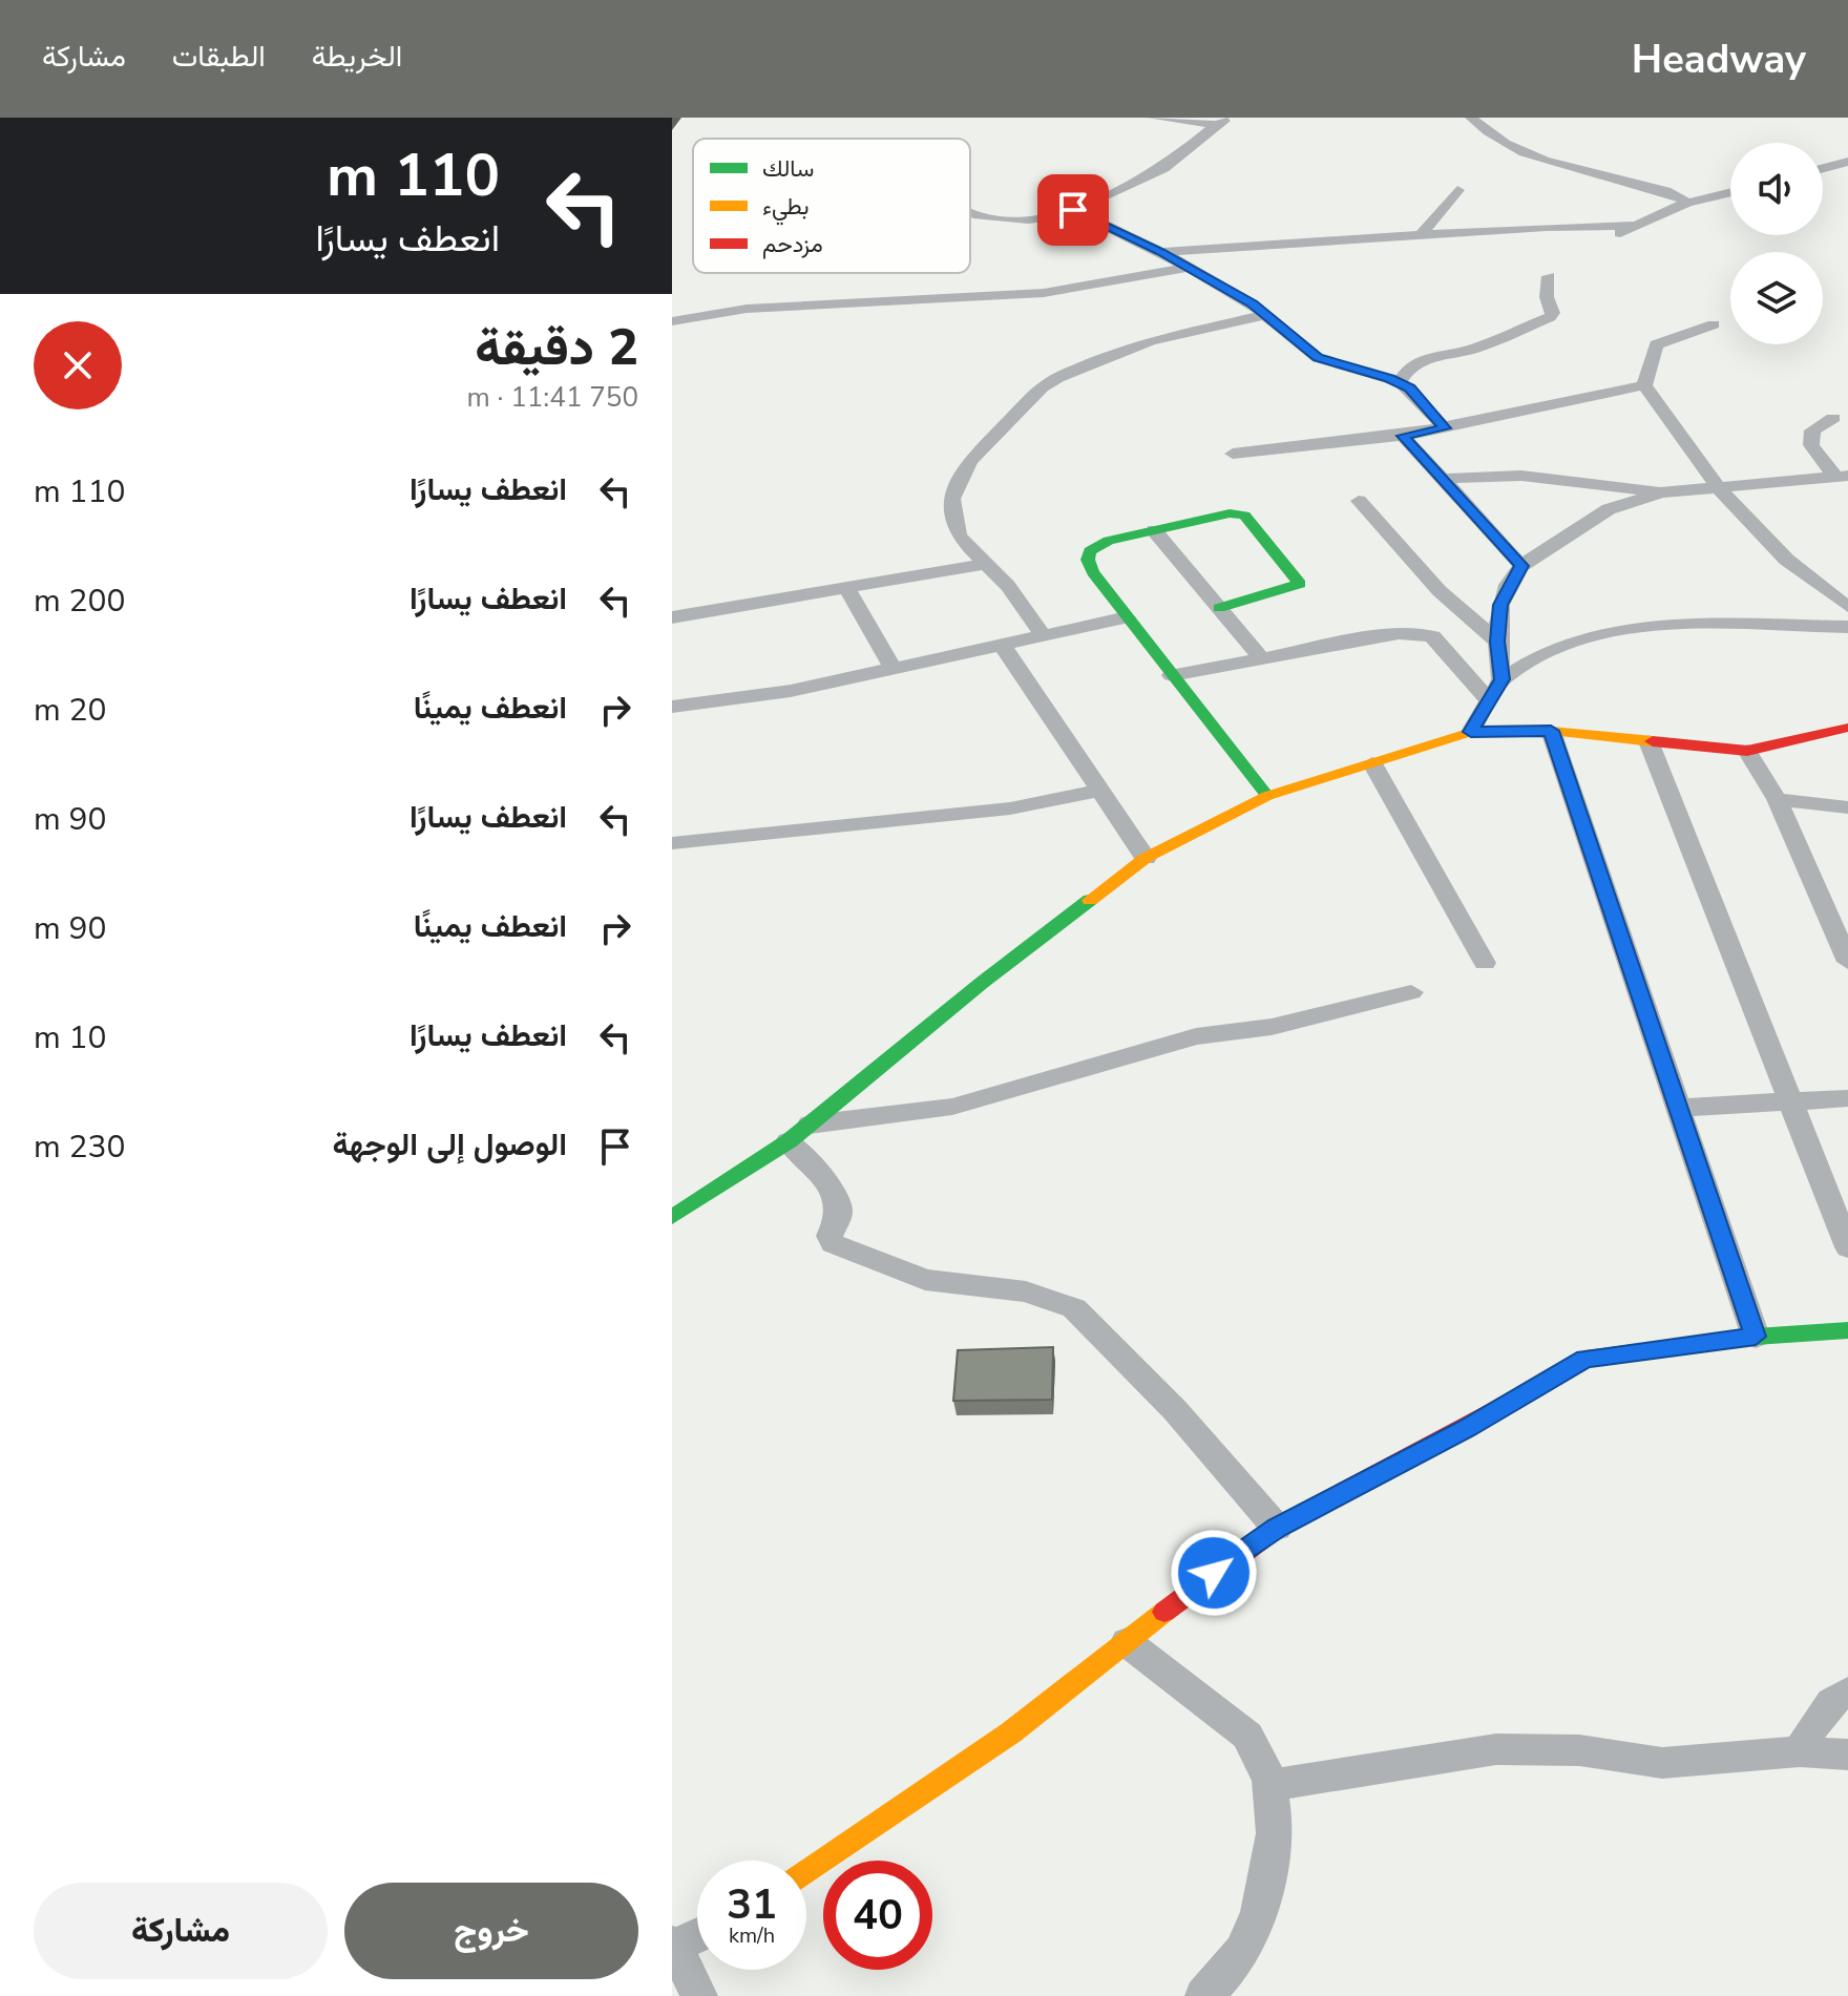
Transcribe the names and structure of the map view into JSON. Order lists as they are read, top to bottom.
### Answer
{
  "legend": ["سالك", "بطيء", "مزدحم"],
  "page": {
    "header": "Headway",
    "nav": ["الخريطة", "الطبقات", "مشاركة"],
    "turn": ["110 m", "انعطف يسارًا"],
    "heading": ["2 دقيقة", "750 m · 11:41"],
    "list": [
      {
        "name": "انعطف يسارًا",
        "value": "110 m"
      },
      {
        "name": "انعطف يسارًا",
        "value": "200 m"
      },
      {
        "name": "انعطف يمينًا",
        "value": "20 m"
      },
      {
        "name": "انعطف يسارًا",
        "value": "90 m"
      },
      {
        "name": "انعطف يمينًا",
        "value": "90 m"
      },
      {
        "name": "انعطف يسارًا",
        "value": "10 m"
      },
      {
        "name": "الوصول إلى الوجهة",
        "value": "230 m"
      }
    ],
    "speed": "31 km/h",
    "limit": "40",
    "buttons": ["خروج", "مشاركة"]
  }
}
